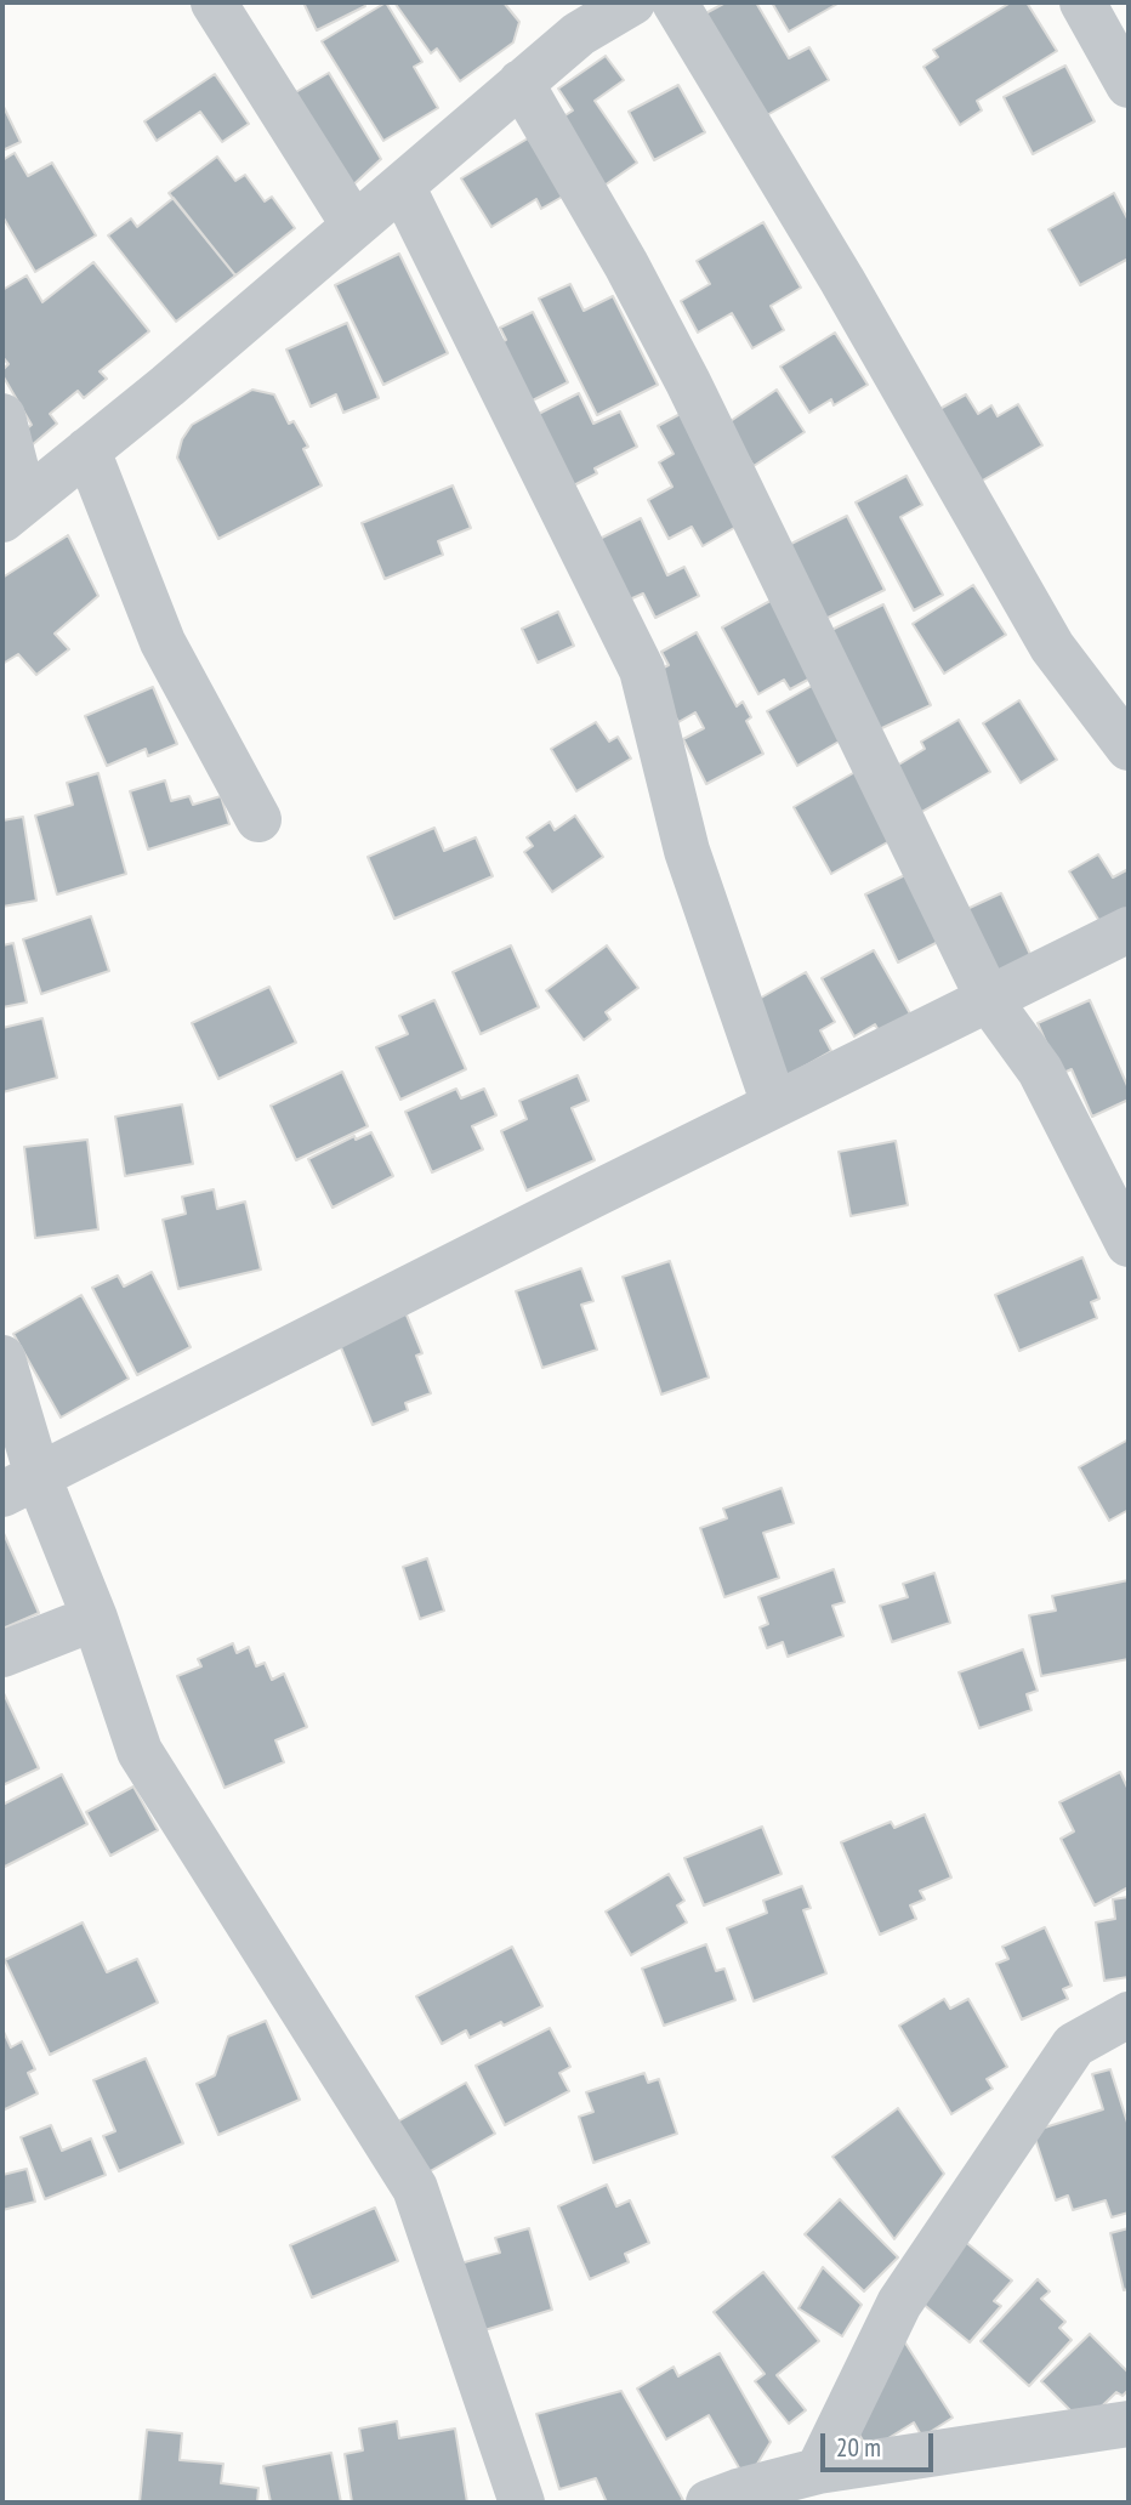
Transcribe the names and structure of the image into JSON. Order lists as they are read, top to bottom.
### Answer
{
  "scale_bar": "20 m"
}
